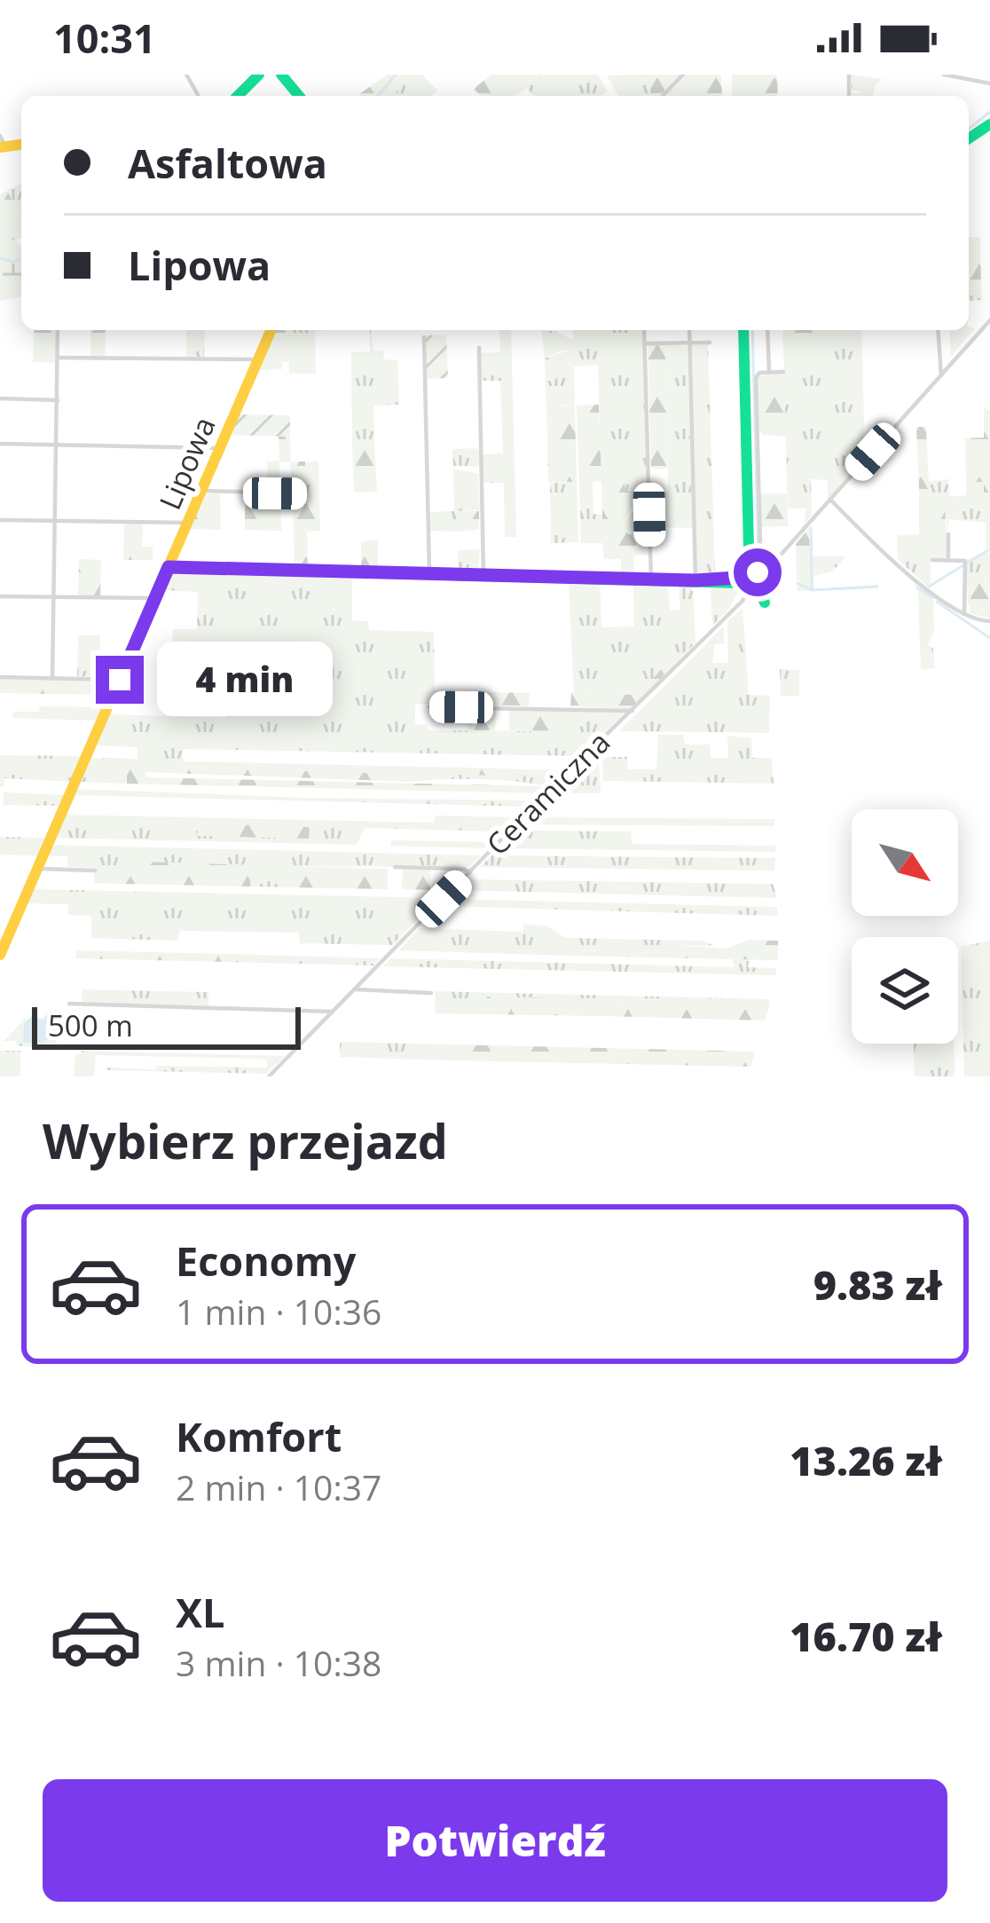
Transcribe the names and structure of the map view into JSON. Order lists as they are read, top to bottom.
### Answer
{
  "streets": {
    "street": ["Lipowa", "Ceramiczna"]
  },
  "scale_bar": "500 m",
  "north": "bottom right",
  "page": {
    "status": "10:31",
    "banner": ["Asfaltowa", "Lipowa"],
    "bubble": "4 min",
    "scale": "500 m",
    "heading": "Wybierz przejazd",
    "list": [
      {
        "name": "Economy",
        "note": "1 min · 10:36",
        "value": "9.83 zł"
      },
      {
        "name": "Komfort",
        "note": "2 min · 10:37",
        "value": "13.26 zł"
      },
      {
        "name": "XL",
        "note": "3 min · 10:38",
        "value": "16.70 zł"
      }
    ],
    "buttons": "Potwierdź"
  }
}
